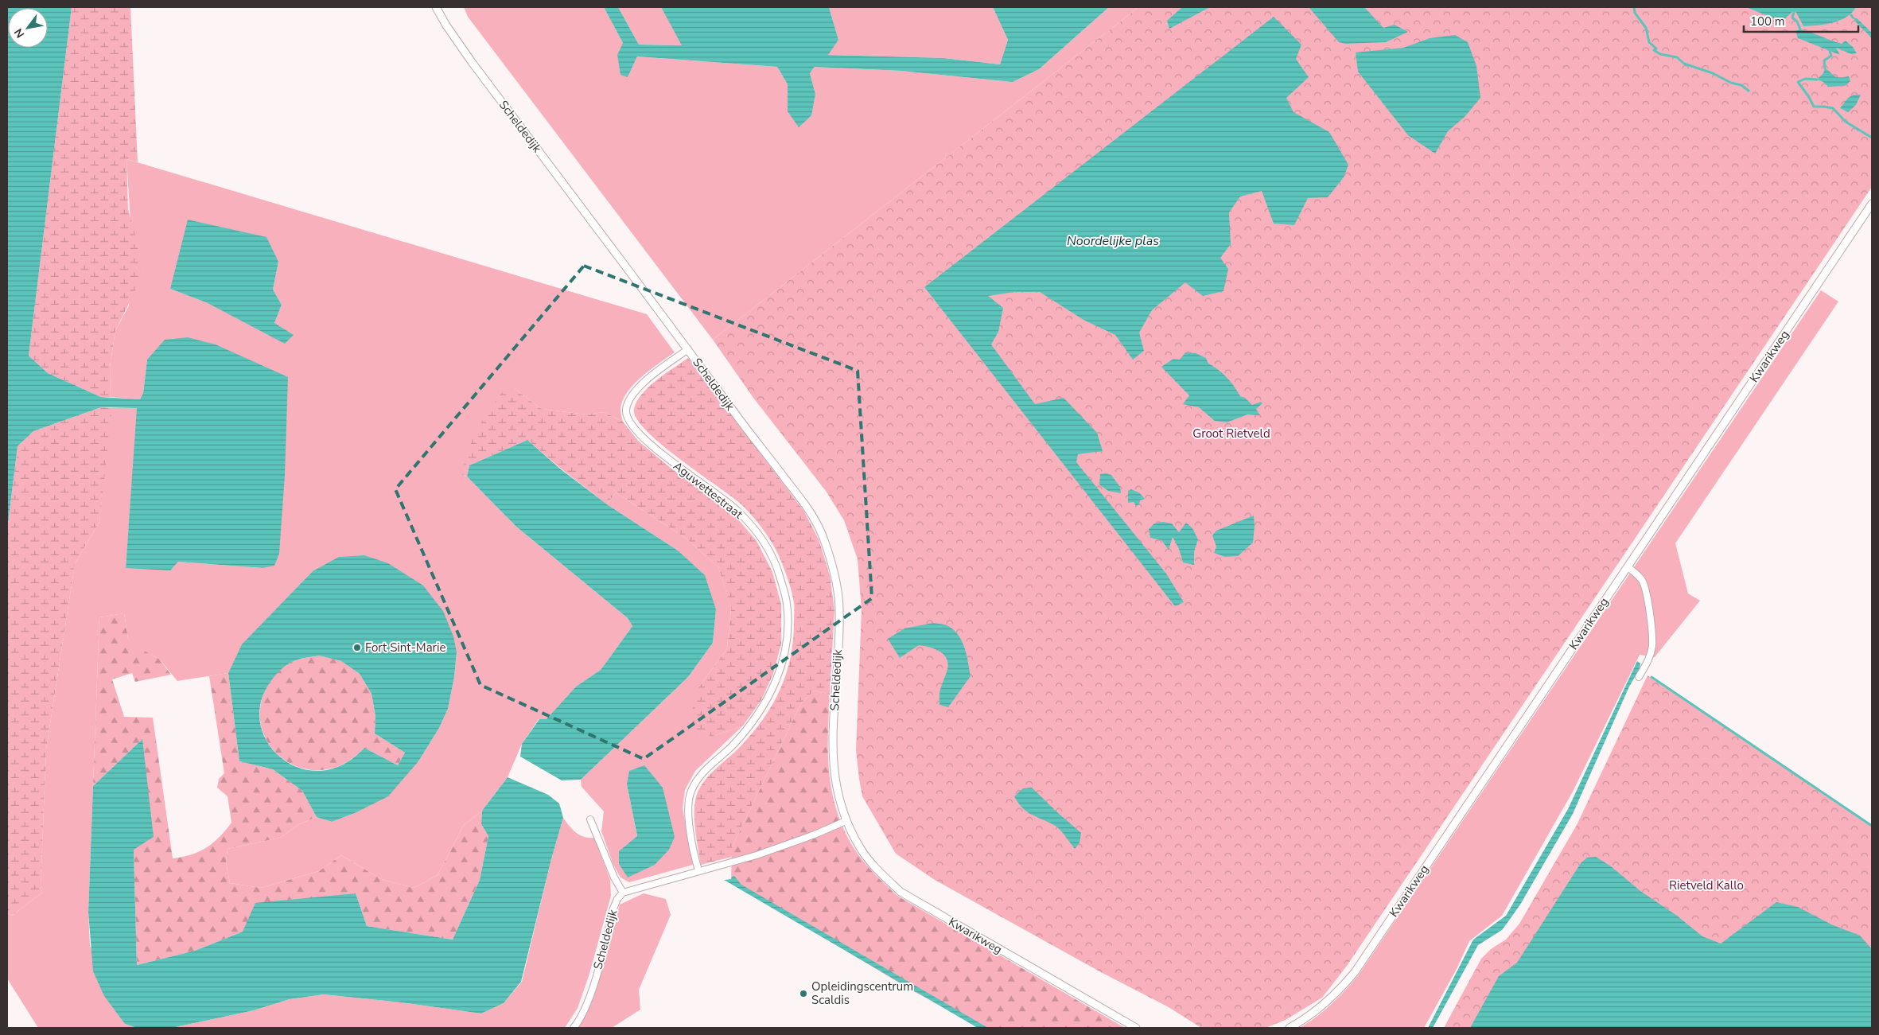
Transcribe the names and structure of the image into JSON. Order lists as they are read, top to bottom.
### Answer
{
  "streets": {
    "street": ["Scheldedijk", "Kwarikweg", "Aguwettestraat"]
  },
  "crossings": [
    ["Scheldedijk", "Kwarikweg"],
    ["Scheldedijk", "Aguwettestraat"]
  ],
  "water": ["Noordelijke plas"],
  "parks": ["Groot Rietveld", "Rietveld Kallo"],
  "places": ["Fort Sint-Marie", "Opleidingscentrum Scaldis"],
  "scale_bar": "100 m",
  "north": "bottom left"
}
